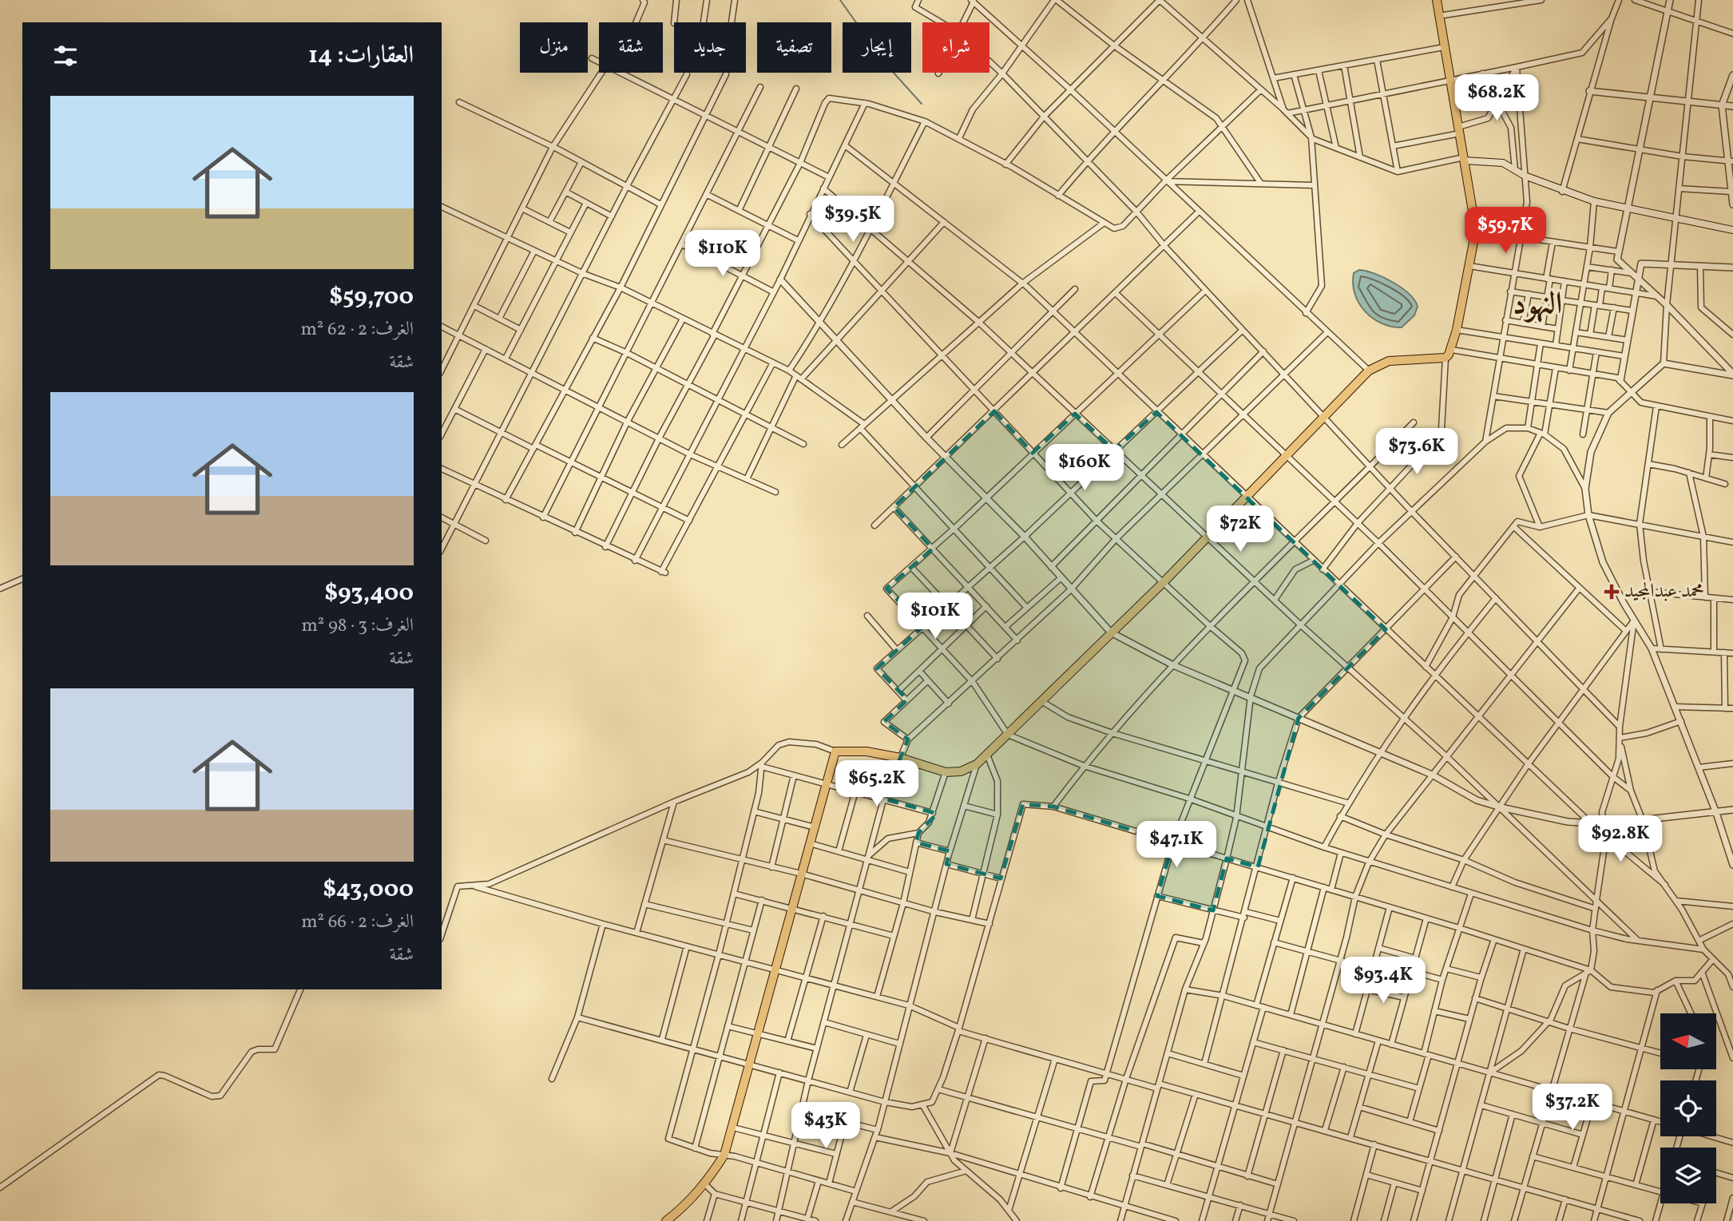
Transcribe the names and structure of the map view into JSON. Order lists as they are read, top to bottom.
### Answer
{
  "districts": ["النهود"],
  "places": {
    "health": ["محمد عبدالمجيد"]
  },
  "north": "left",
  "page": {
    "chip": [
      "شراء",
      "إيجار",
      "تصفية",
      "جديد",
      "شقة",
      "منزل"
    ],
    "heading": "العقارات: 14",
    "price": [
      "$68.2K",
      "$39.5K",
      "$59.7K",
      "$110K",
      "$73.6K",
      "$160K",
      "$72K",
      "$101K",
      "$65.2K",
      "$92.8K",
      "$47.1K",
      "$93.4K",
      "$37.2K",
      "$43K"
    ],
    "list": [
      {
        "name": "$59,700",
        "note": "الغرف: 2 · 62 m² · شقة"
      },
      {
        "name": "$93,400",
        "note": "الغرف: 3 · 98 m² · شقة"
      },
      {
        "name": "$43,000",
        "note": "الغرف: 2 · 66 m² · شقة"
      }
    ]
  }
}
